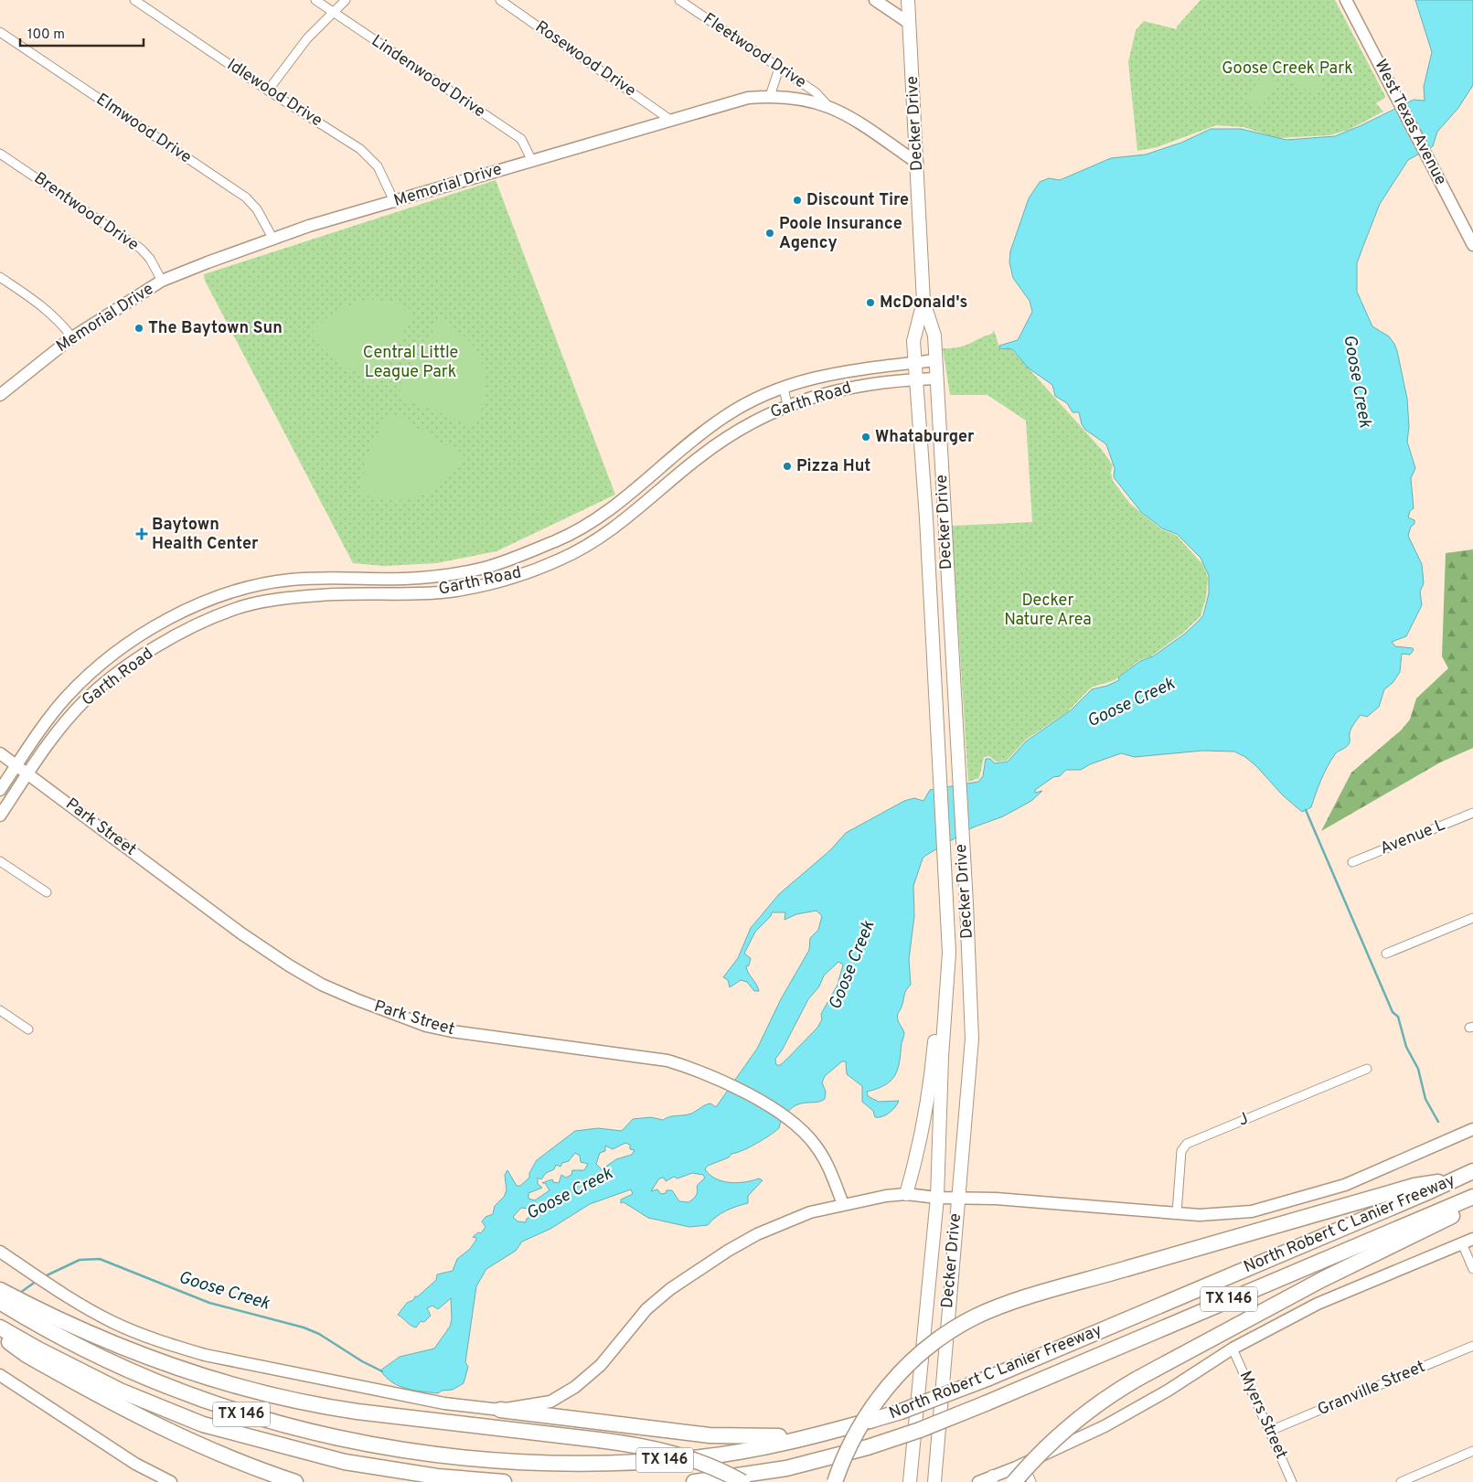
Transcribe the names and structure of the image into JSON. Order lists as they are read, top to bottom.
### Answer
{
  "streets": {
    "highway": ["North Robert C Lanier Freeway", "TX 146"],
    "main road": [
      "West Texas Avenue",
      "Decker Drive",
      "Memorial Drive",
      "Garth Road",
      "Park Street"
    ],
    "street": [
      "Fleetwood Drive",
      "Rosewood Drive",
      "Lindenwood Drive",
      "Idlewood Drive",
      "Elmwood Drive",
      "Brentwood Drive",
      "Avenue L",
      "J",
      "Granville Street",
      "Myers Street"
    ]
  },
  "crossings": [
    ["Fleetwood Drive", "Memorial Drive"],
    ["Rosewood Drive", "Memorial Drive"],
    ["Lindenwood Drive", "Memorial Drive"],
    ["Idlewood Drive", "Memorial Drive"],
    ["Decker Drive", "Memorial Drive"],
    ["Decker Drive", "Garth Road"],
    ["Elmwood Drive", "Memorial Drive"],
    ["Memorial Drive", "Brentwood Drive"],
    ["Garth Road", "Park Street"],
    ["Granville Street", "Myers Street"]
  ],
  "water": ["Goose Creek"],
  "parks": ["Goose Creek Park", "Central Little League Park", "Decker Nature Area"],
  "places": {
    "other": [
      "Discount Tire",
      "Poole Insurance Agency",
      "McDonald's",
      "The Baytown Sun",
      "Whataburger",
      "Pizza Hut"
    ],
    "health": ["Baytown Health Center"]
  },
  "scale_bar": "100 m"
}
